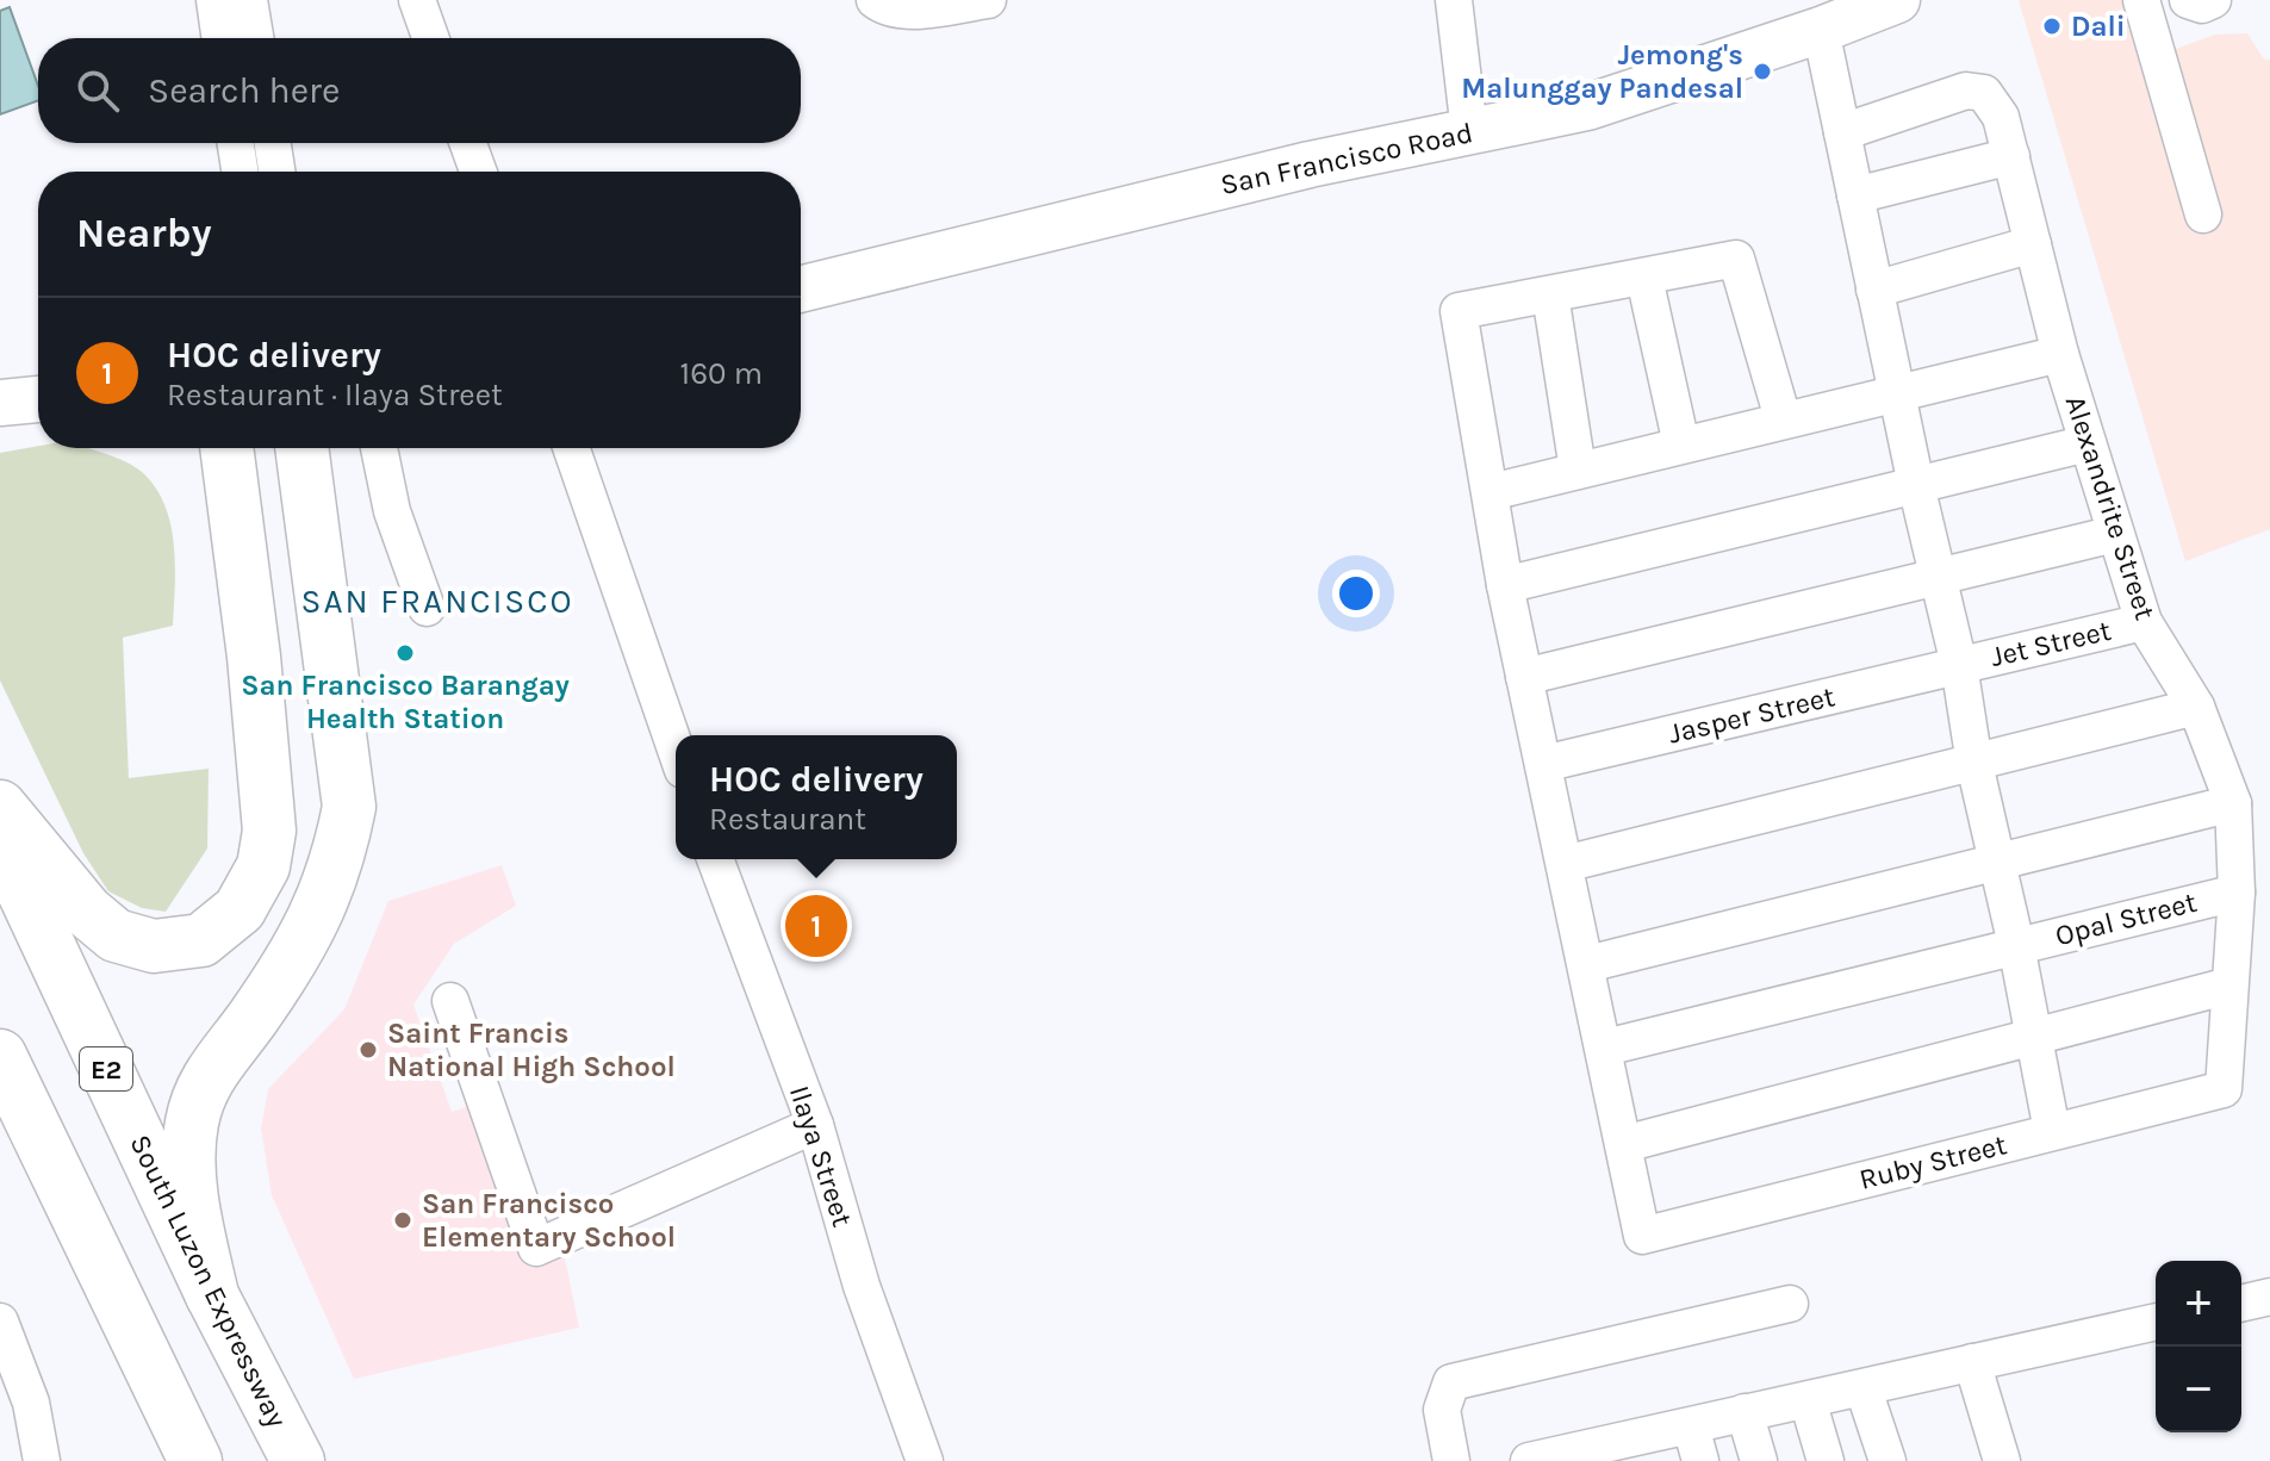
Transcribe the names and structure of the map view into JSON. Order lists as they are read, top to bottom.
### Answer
{
  "streets": {
    "highway": ["E2", "South Luzon Expressway"],
    "main road": ["San Francisco Road"],
    "street": [
      "Alexandrite Street",
      "Jet Street",
      "Jasper Street",
      "Opal Street",
      "Ilaya Street",
      "Ruby Street"
    ]
  },
  "crossings": [
    ["Alexandrite Street", "Jet Street"],
    ["Alexandrite Street", "Opal Street"],
    ["Alexandrite Street", "Ruby Street"],
    ["Jet Street", "Jasper Street"]
  ],
  "districts": ["SAN FRANCISCO"],
  "places": [
    "Dali",
    "Jemong's Malunggay Pandesal",
    "San Francisco Barangay Health Station",
    "Saint Francis National High School",
    "San Francisco Elementary School"
  ],
  "page": {
    "search": "Search here",
    "heading": "Nearby",
    "list": [
      {
        "mark": "1",
        "name": "HOC delivery",
        "note": "Restaurant · Ilaya Street",
        "value": "160 m"
      }
    ],
    "popup": ["HOC delivery", "Restaurant"],
    "pins": "1",
    "map_buttons": ["+", "−"]
  }
}
